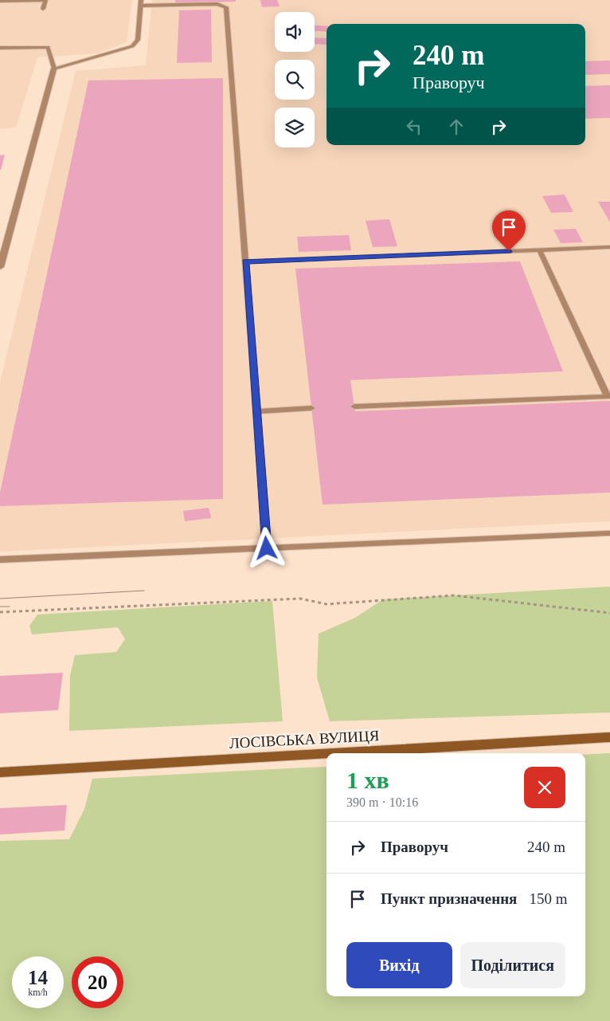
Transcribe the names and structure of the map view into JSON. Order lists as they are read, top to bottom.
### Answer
{
  "streets": {
    "main road": ["ЛОСІВСЬКА ВУЛИЦЯ"]
  },
  "page": {
    "turn": ["240 m", "Праворуч"],
    "heading": ["1 хв", "390 m · 10:16"],
    "list": [
      {
        "name": "Праворуч",
        "value": "240 m"
      },
      {
        "name": "Пункт призначення",
        "value": "150 m"
      }
    ],
    "buttons": ["Вихід", "Поділитися"],
    "speed": "14 km/h",
    "limit": "20"
  }
}
